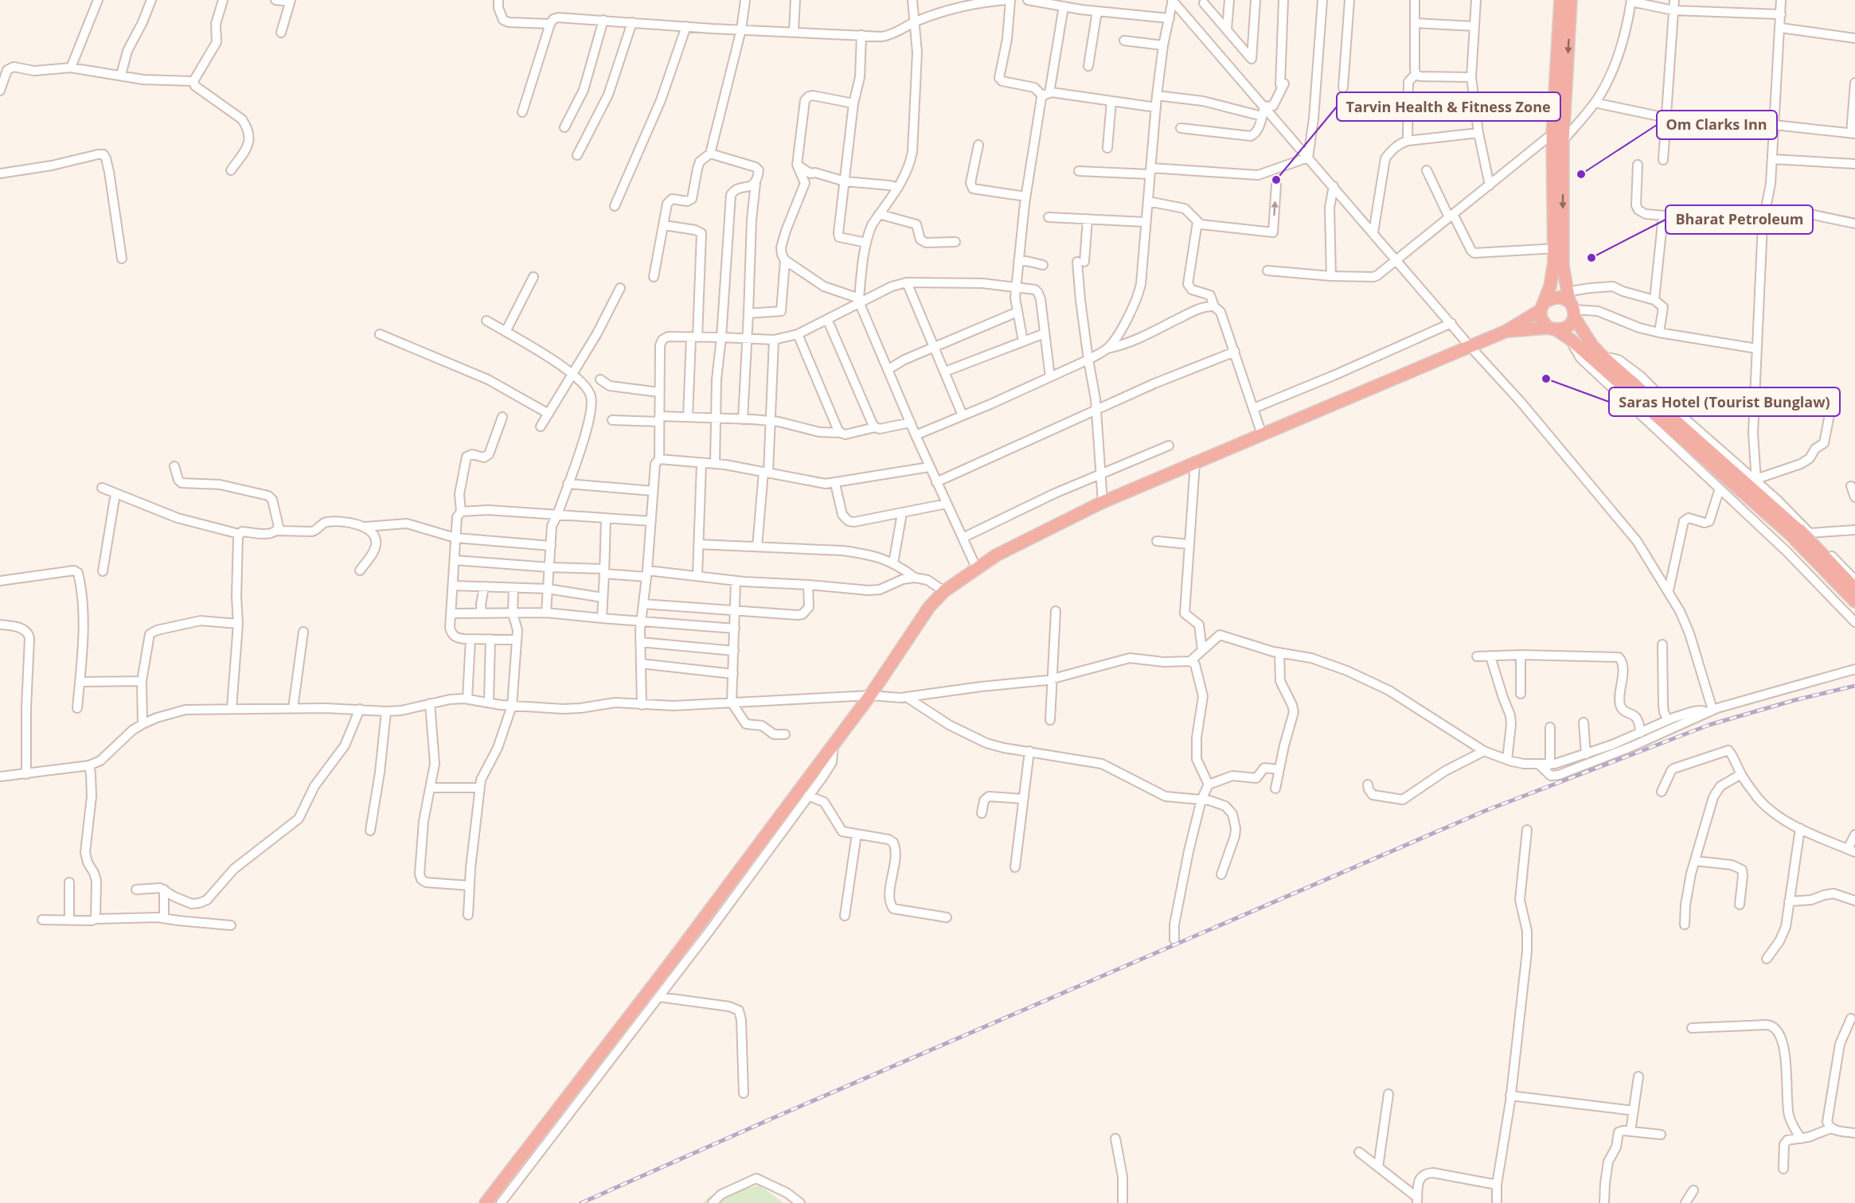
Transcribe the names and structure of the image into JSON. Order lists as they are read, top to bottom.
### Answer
{
  "places": [
    "Om Clarks Inn",
    "Tarvin Health & Fitness Zone",
    "Bharat Petroleum",
    "Saras Hotel (Tourist Bunglaw)"
  ]
}
